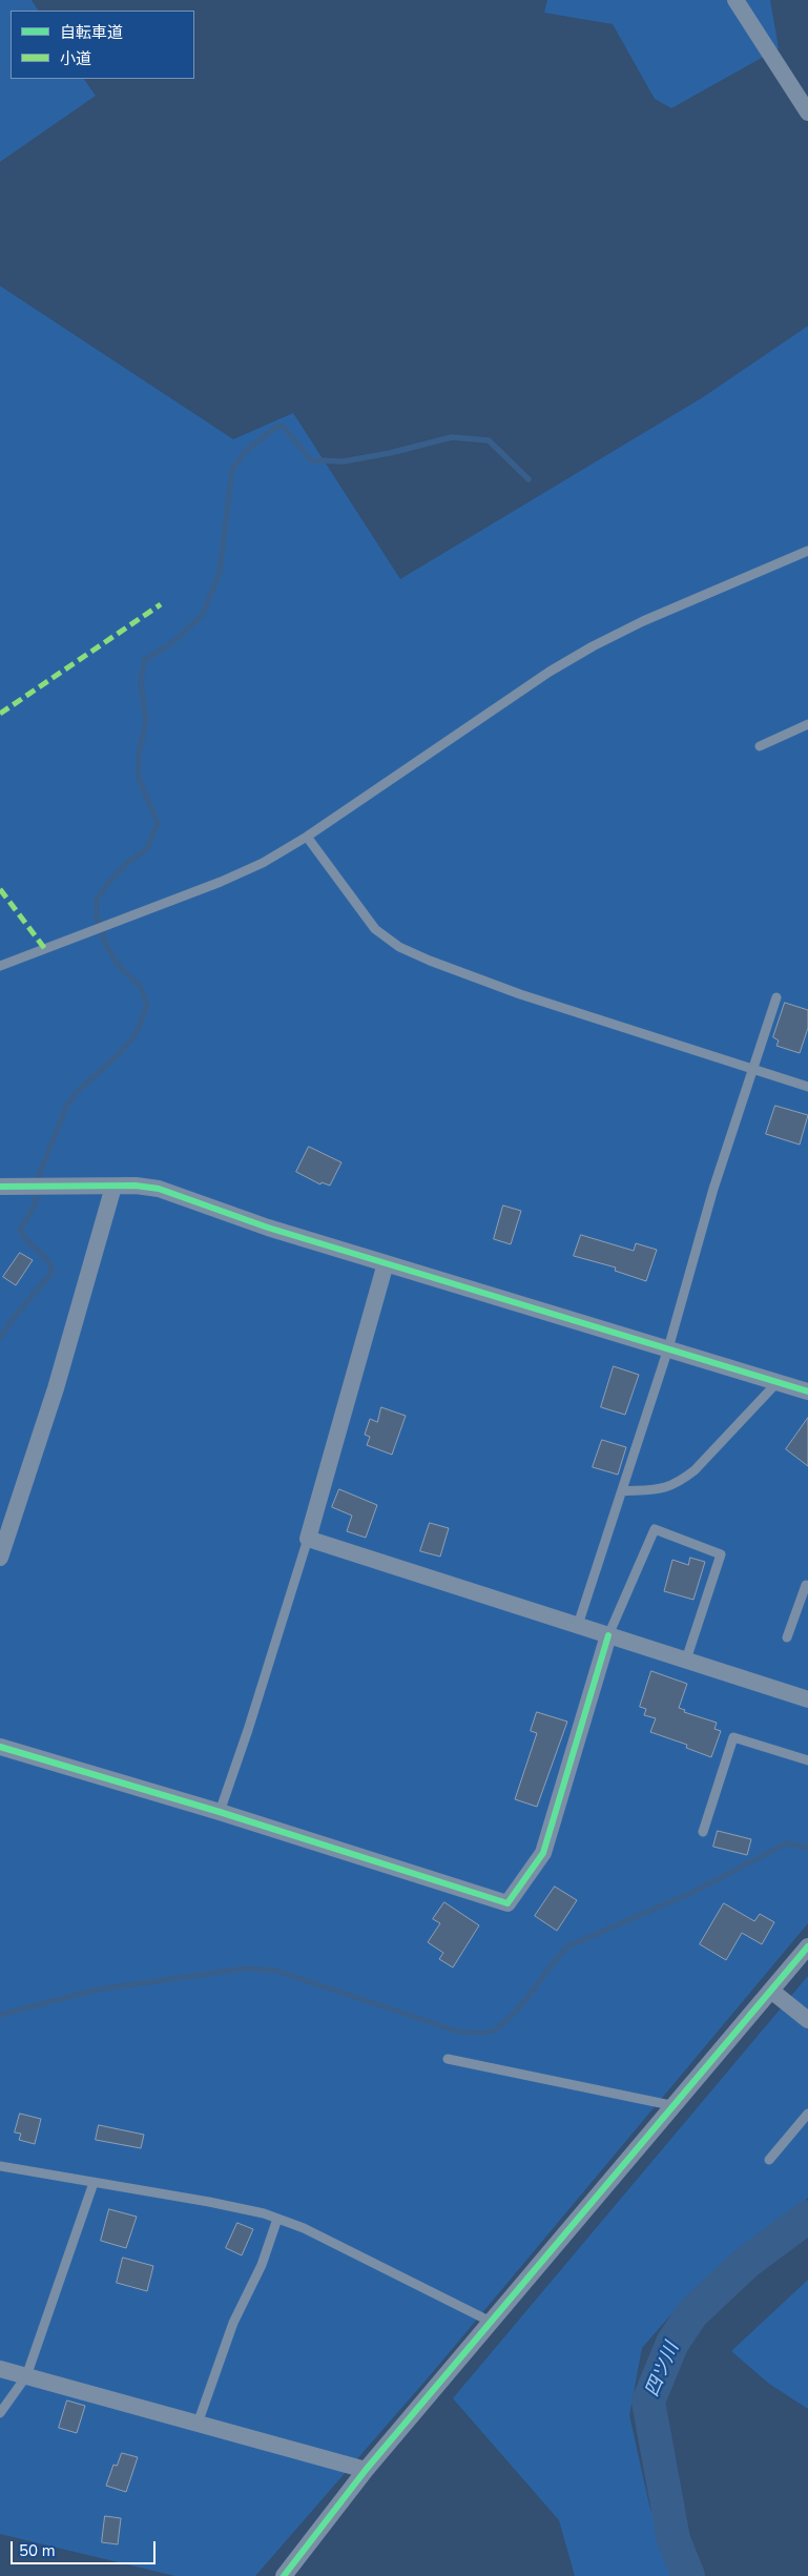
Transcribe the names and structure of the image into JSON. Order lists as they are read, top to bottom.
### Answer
{
  "water": ["四ツ川"],
  "legend": ["自転車道", "小道"],
  "scale_bar": "50 m"
}
